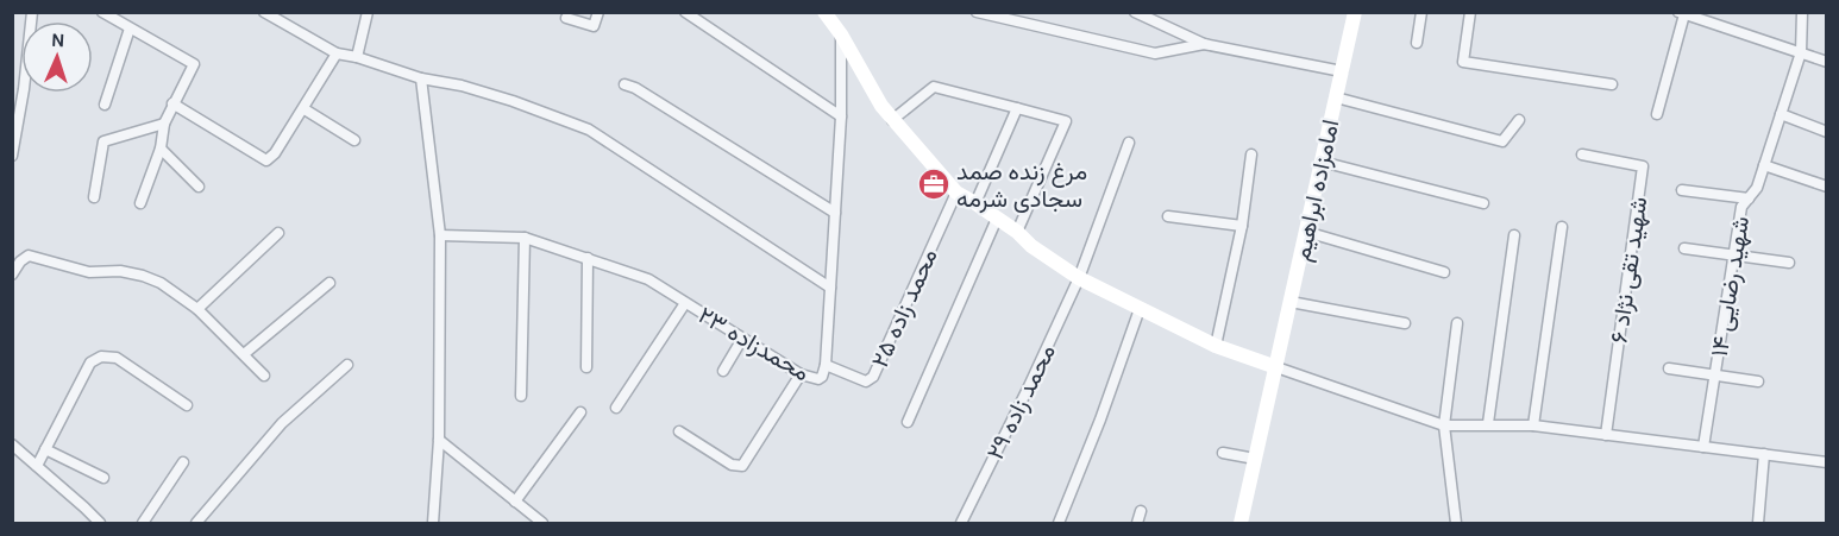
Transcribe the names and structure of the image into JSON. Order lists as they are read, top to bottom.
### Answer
{
  "streets": {
    "street": [
      "امامزاده ابراهیم",
      "شهید تقی نژاد ۶",
      "شهید رضایی ۱۴",
      "محمد زاده ۲۵",
      "محمدزاده ۲۳",
      "محمد زاده ۲۹"
    ]
  },
  "crossings": [
    ["محمد زاده ۲۵", "محمدزاده ۲۳"]
  ],
  "places": {
    "office": ["مرغ زنده صمد سجادی شرمه"]
  },
  "north": "top"
}
